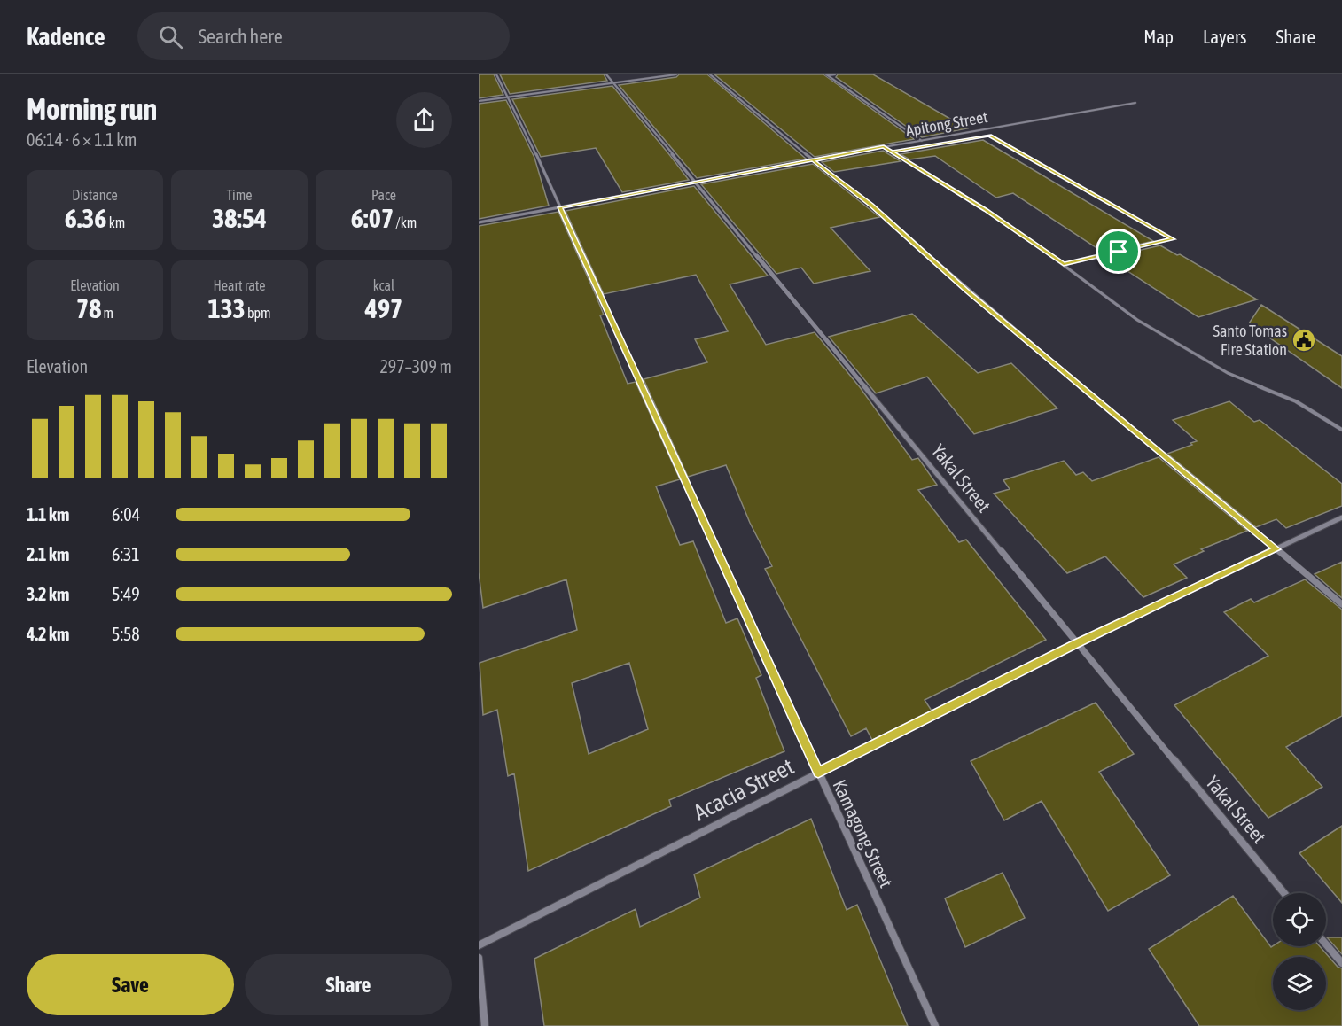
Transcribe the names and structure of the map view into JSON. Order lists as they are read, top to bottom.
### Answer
{
  "streets": {
    "street": [
      "Apitong Street",
      "Yakal Street",
      "Acacia Street",
      "Kamagong Street"
    ]
  },
  "crossings": [
    ["Apitong Street", "Yakal Street"],
    ["Apitong Street", "Kamagong Street"],
    ["Yakal Street", "Acacia Street"],
    ["Acacia Street", "Kamagong Street"]
  ],
  "places": {
    "public building": ["Santo Tomas Fire Station"]
  },
  "page": {
    "header": "Kadence",
    "search": "Search here",
    "nav": ["Map", "Layers", "Share"],
    "heading": ["Morning run", "06:14 · 6 × 1.1 km"],
    "stats": [
      ["Distance", "6.36 km"],
      ["Time", "38:54"],
      ["Pace", "6:07 /km"],
      ["Elevation", "78 m"],
      ["Heart rate", "133 bpm"],
      ["kcal", "497"]
    ],
    "chart": ["Elevation", "297–309 m"],
    "list": [
      {
        "name": "1.1 km",
        "note": "6:04"
      },
      {
        "name": "2.1 km",
        "note": "6:31"
      },
      {
        "name": "3.2 km",
        "note": "5:49"
      },
      {
        "name": "4.2 km",
        "note": "5:58"
      }
    ],
    "buttons": ["Save", "Share"]
  }
}
